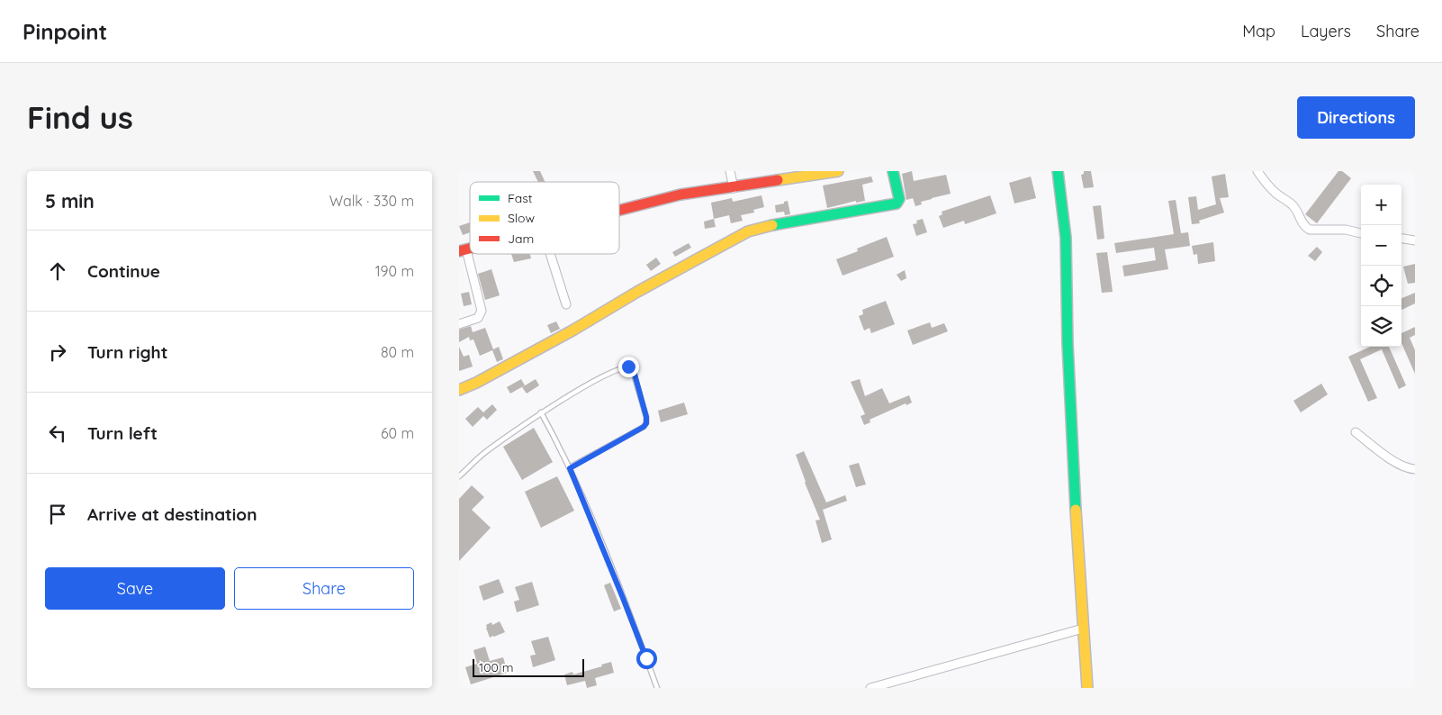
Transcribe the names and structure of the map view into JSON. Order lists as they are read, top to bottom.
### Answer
{
  "legend": ["Fast", "Slow", "Jam"],
  "scale_bar": "100 m",
  "page": {
    "header": "Pinpoint",
    "nav": ["Map", "Layers", "Share"],
    "buttons": [
      "Directions",
      ["Save", "Share"]
    ],
    "title": "Find us",
    "heading": ["5 min", "Walk · 330 m"],
    "map_buttons": ["+", "−"],
    "list": [
      ["Continue", "190 m"],
      ["Turn right", "80 m"],
      ["Turn left", "60 m"],
      "Arrive at destination"
    ],
    "scale": "100 m"
  }
}
